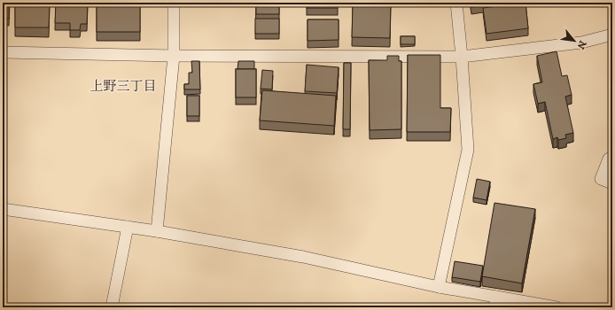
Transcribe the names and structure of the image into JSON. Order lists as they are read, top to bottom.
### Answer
{
  "districts": ["上野三丁目"],
  "north": "bottom right"
}
